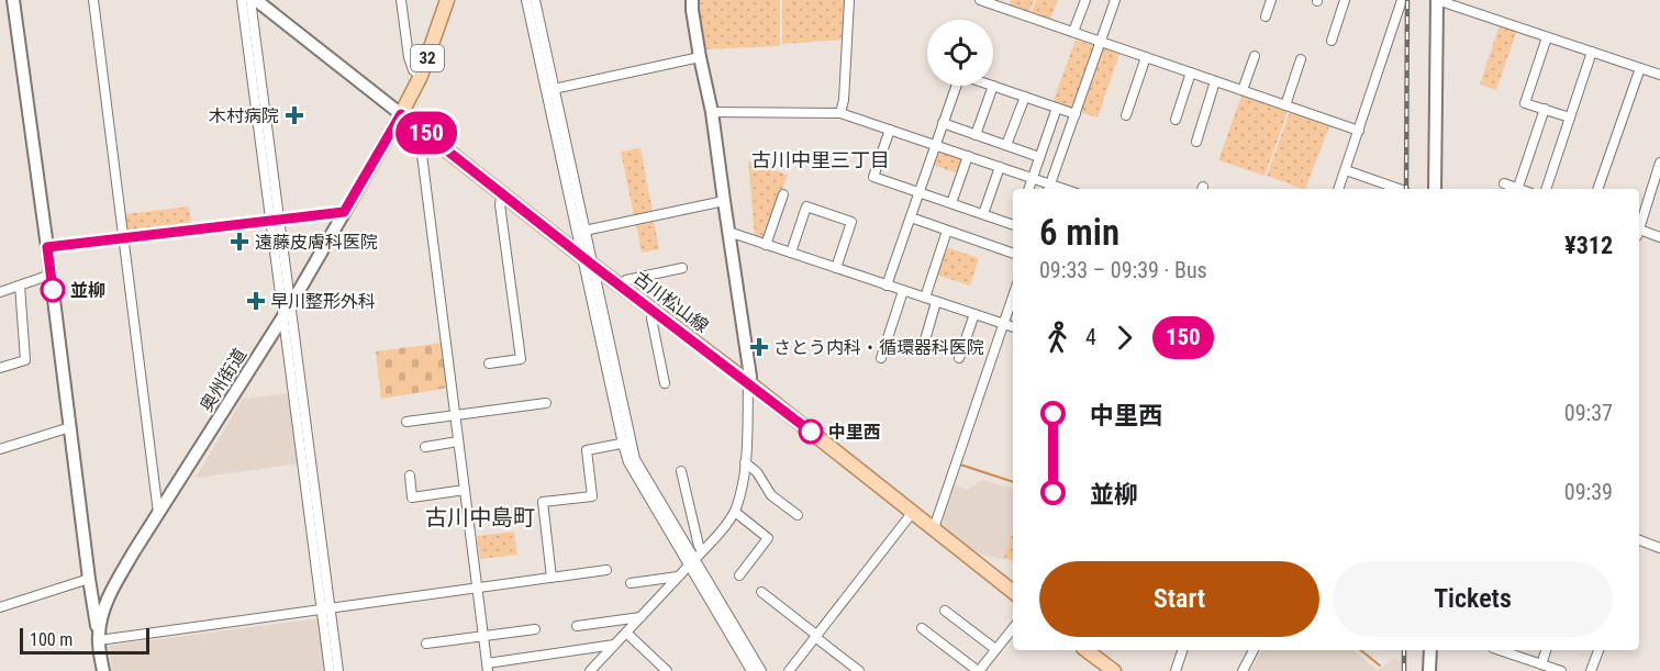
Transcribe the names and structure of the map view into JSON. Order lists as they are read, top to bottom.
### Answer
{
  "streets": {
    "main road": ["32", "古川松山線"],
    "street": ["奥州街道"]
  },
  "crossings": [
    ["32", "古川松山線"],
    ["32", "奥州街道"],
    ["古川松山線", "奥州街道"]
  ],
  "districts": ["古川中里三丁目", "古川中島町"],
  "places": {
    "health": [
      "木村病院",
      "遠藤皮膚科医院",
      "早川整形外科",
      "さとう内科・循環器科医院"
    ],
    "other": ["並柳", "中里西"]
  },
  "lines": ["bus line 150"],
  "scale_bar": "100 m",
  "page": {
    "on_map": "150",
    "heading": ["6 min", "09:33 – 09:39 · Bus", "¥312"],
    "legs": ["4", "150"],
    "list": [
      {
        "name": "中里西",
        "value": "09:37"
      },
      {
        "name": "並柳",
        "value": "09:39"
      }
    ],
    "buttons": ["Start", "Tickets"],
    "scale": "100 m"
  }
}
